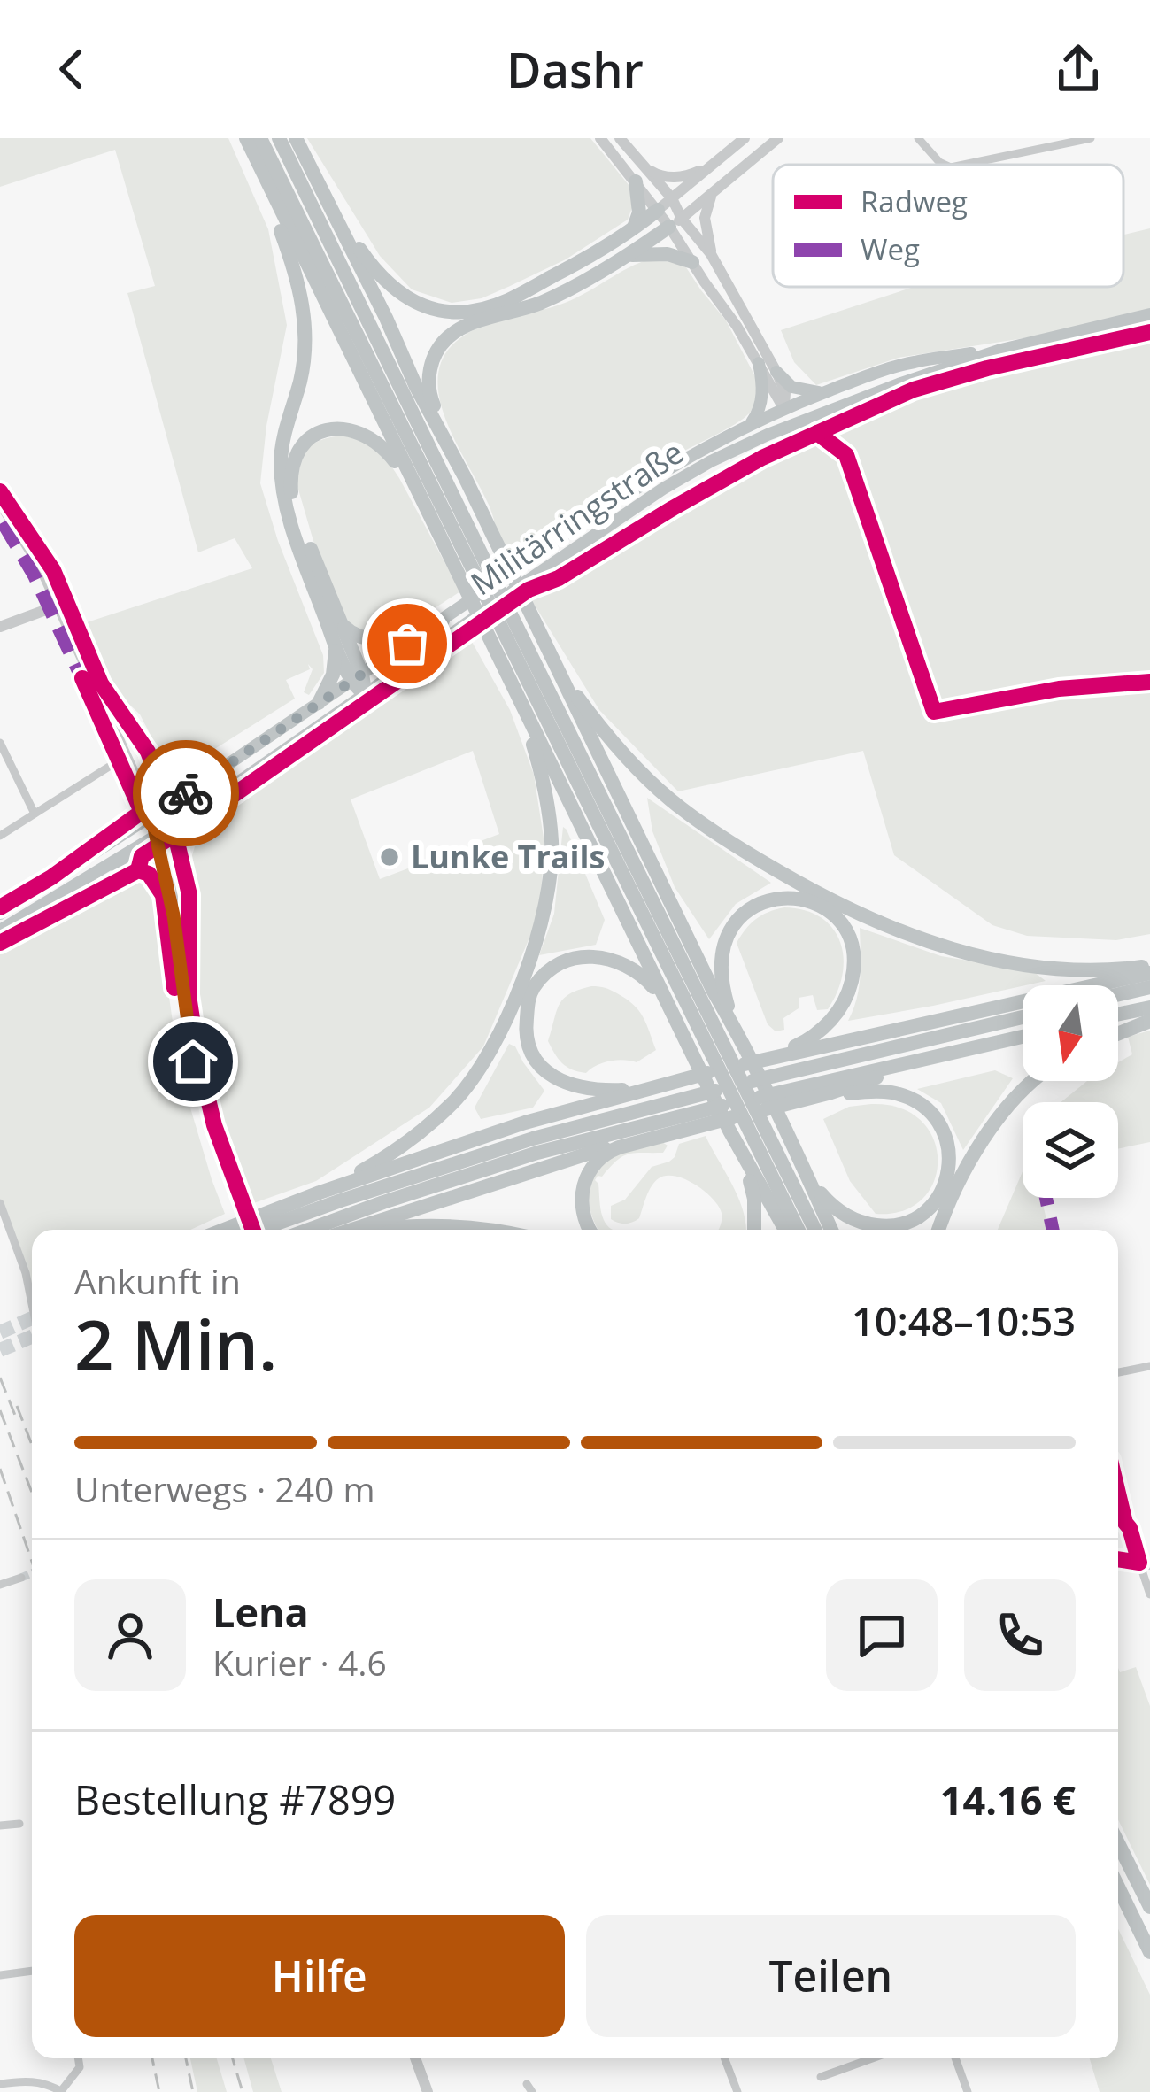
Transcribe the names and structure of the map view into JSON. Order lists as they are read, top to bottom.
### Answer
{
  "streets": {
    "main road": ["Militärringstraße"]
  },
  "places": ["Lunke Trails"],
  "legend": ["Radweg", "Weg"],
  "north": "bottom",
  "page": {
    "header": "Dashr",
    "heading": ["2 Min.", "Ankunft in", "10:48–10:53"],
    "panel": [
      "Lena",
      "Kurier · 4.6",
      "Bestellung #7899",
      "14.16 €"
    ],
    "bar": "Unterwegs · 240 m",
    "buttons": ["Hilfe", "Teilen"]
  }
}
